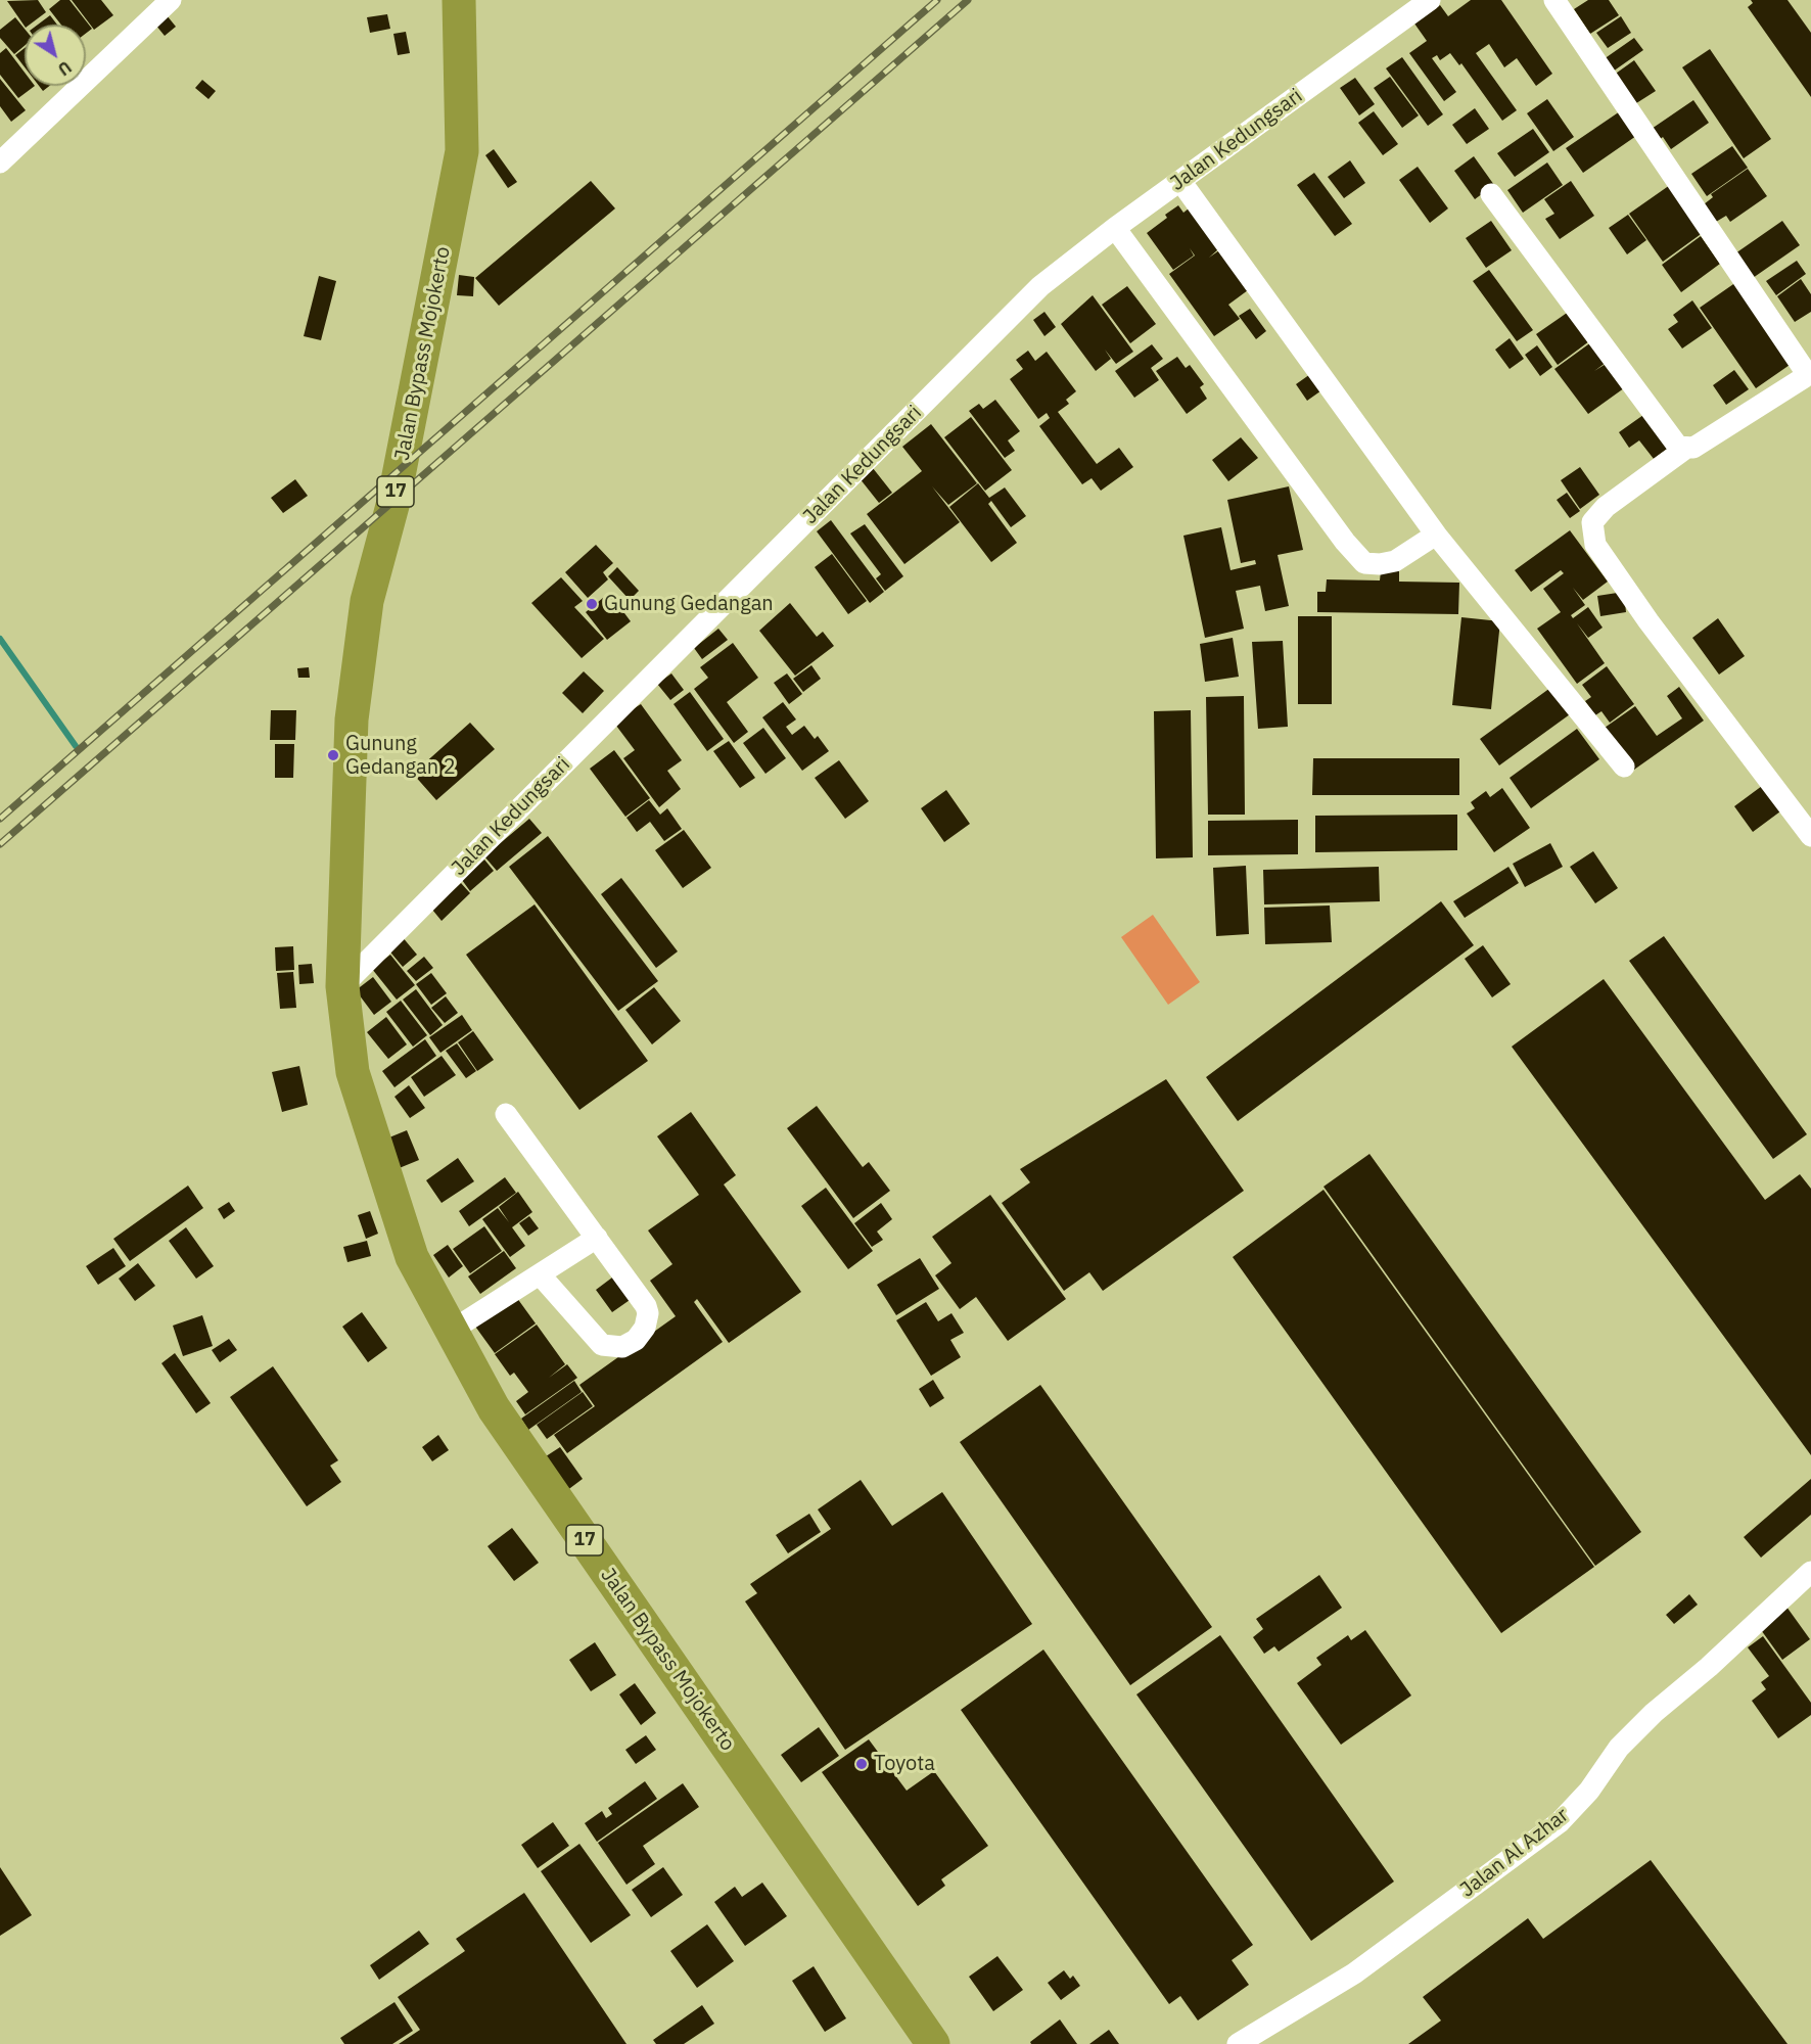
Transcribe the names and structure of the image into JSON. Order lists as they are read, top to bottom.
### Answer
{
  "streets": {
    "highway": ["Jalan Bypass Mojokerto", "17"],
    "street": ["Jalan Kedungsari", "Jalan Al Azhar"]
  },
  "crossings": [
    ["Jalan Kedungsari", "Jalan Bypass Mojokerto"]
  ],
  "places": ["Gunung Gedangan", "Gunung Gedangan 2", "Toyota"],
  "north": "bottom right"
}
